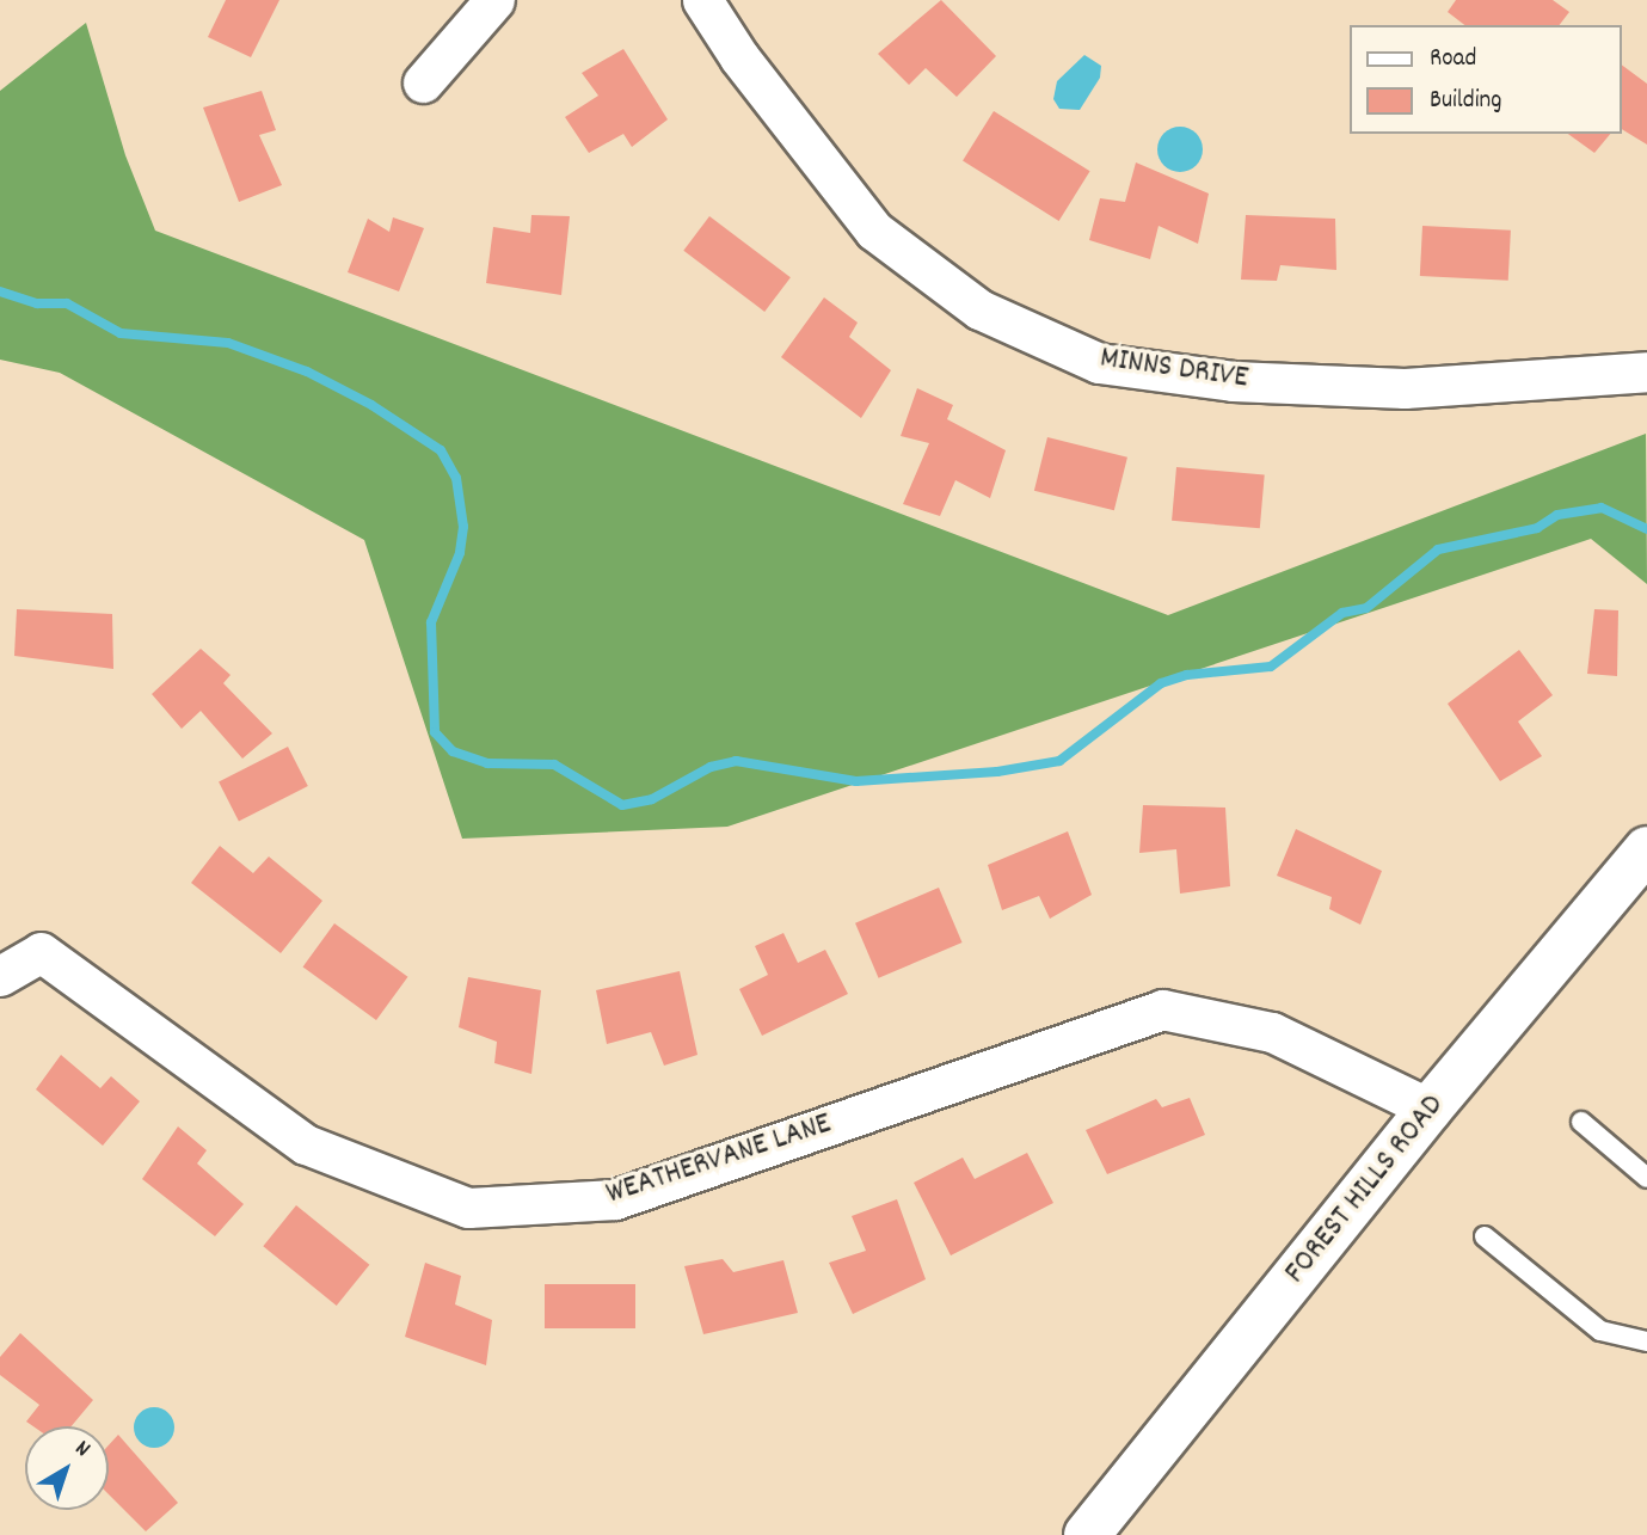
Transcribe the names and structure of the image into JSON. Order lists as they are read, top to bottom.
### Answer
{
  "streets": {
    "street": ["MINNS DRIVE", "WEATHERVANE LANE", "FOREST HILLS ROAD"]
  },
  "crossings": [
    ["WEATHERVANE LANE", "FOREST HILLS ROAD"]
  ],
  "legend": ["Road", "Building"],
  "north": "top right"
}
